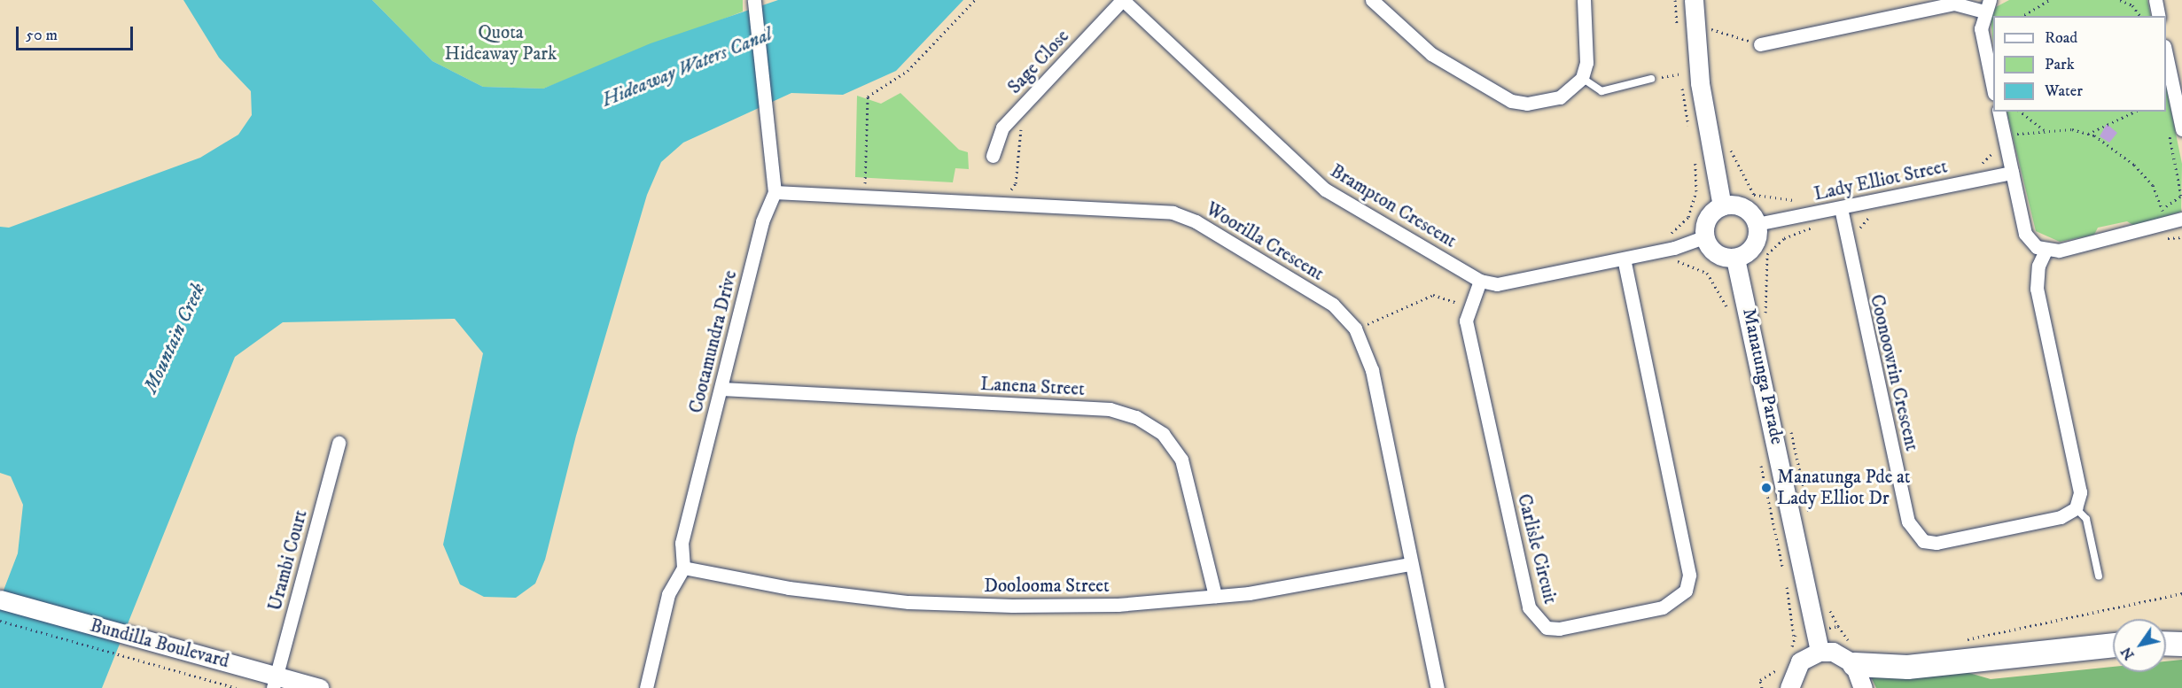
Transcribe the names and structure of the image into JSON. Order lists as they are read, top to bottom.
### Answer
{
  "streets": {
    "street": [
      "Sage Close",
      "Lady Elliot Street",
      "Brampton Crescent",
      "Woorilla Crescent",
      "Cootamundra Drive",
      "Coonoowrin Crescent",
      "Manatunga Parade",
      "Lanena Street",
      "Carlisle Circuit",
      "Urambi Court",
      "Doolooma Street",
      "Bundilla Boulevard"
    ]
  },
  "crossings": [
    ["Sage Close", "Brampton Crescent"],
    ["Lady Elliot Street", "Brampton Crescent"],
    ["Lady Elliot Street", "Coonoowrin Crescent"],
    ["Lady Elliot Street", "Manatunga Parade"],
    ["Brampton Crescent", "Manatunga Parade"],
    ["Brampton Crescent", "Carlisle Circuit"],
    ["Woorilla Crescent", "Cootamundra Drive"],
    ["Woorilla Crescent", "Doolooma Street"],
    ["Cootamundra Drive", "Lanena Street"],
    ["Cootamundra Drive", "Doolooma Street"],
    ["Lanena Street", "Doolooma Street"],
    ["Urambi Court", "Bundilla Boulevard"]
  ],
  "water": ["Hideaway Waters Canal", "Mountain Creek"],
  "parks": ["Quota Hideaway Park"],
  "places": ["Manatunga Pde at Lady Elliot Dr"],
  "legend": ["Road", "Park", "Water"],
  "scale_bar": "50 m",
  "north": "bottom left"
}
